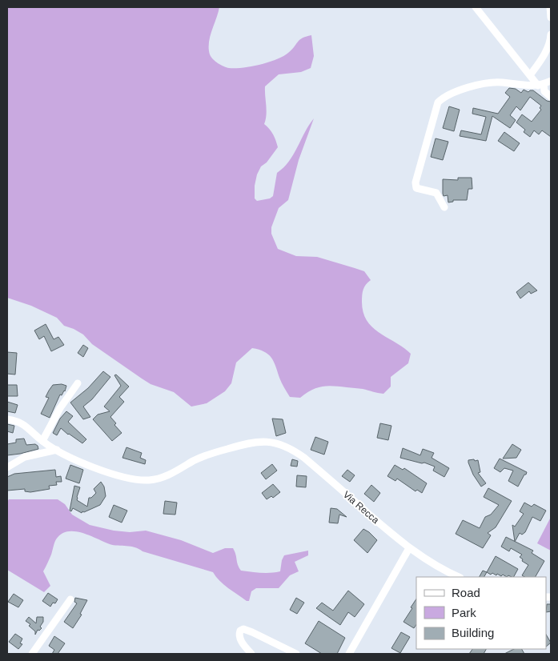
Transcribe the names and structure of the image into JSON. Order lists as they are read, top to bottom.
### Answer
{
  "streets": {
    "street": ["Via Recca"]
  },
  "legend": ["Road", "Park", "Building"]
}
